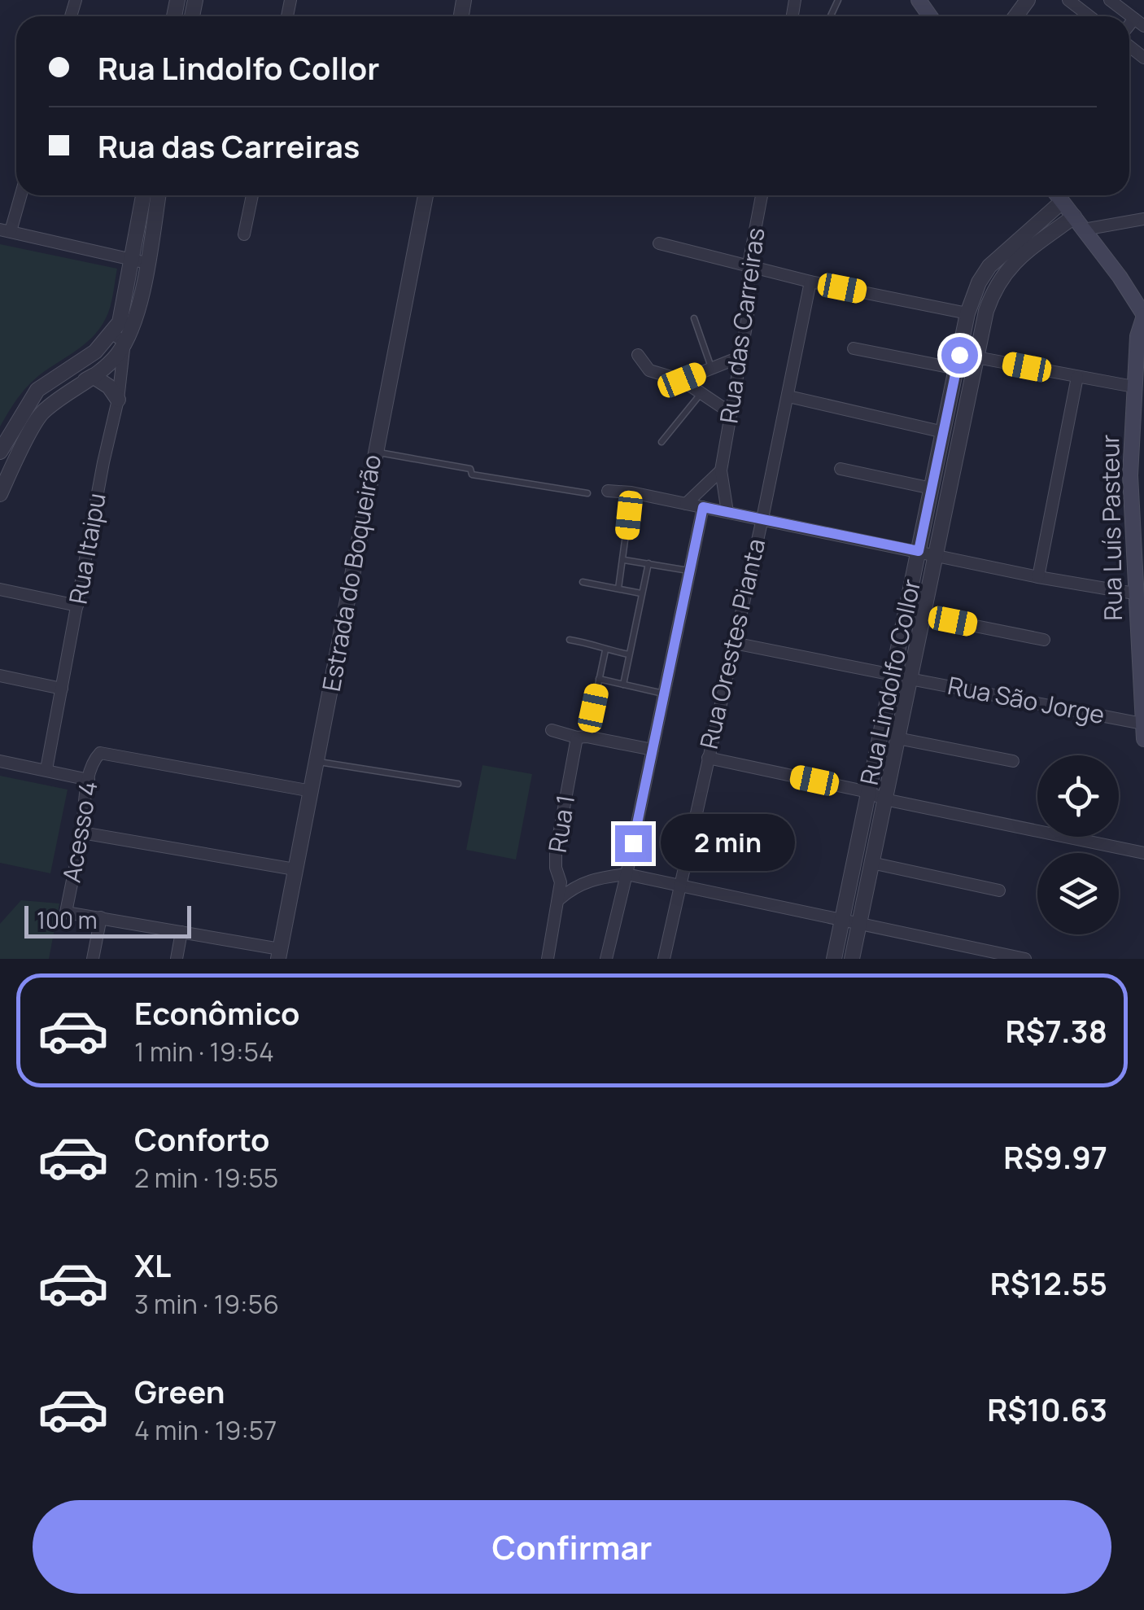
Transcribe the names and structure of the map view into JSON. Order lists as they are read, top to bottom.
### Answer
{
  "streets": {
    "main road": ["Rua Luís Pasteur"],
    "street": [
      "Rua das Carreiras",
      "Rua Itaipu",
      "Estrada do Boqueirão",
      "Rua Orestes Pianta",
      "Rua Lindolfo Collor",
      "Rua São Jorge",
      "Rua 1",
      "Acesso 4"
    ]
  },
  "crossings": [
    ["Rua Luís Pasteur", "Rua Lindolfo Collor"],
    ["Rua Luís Pasteur", "Rua São Jorge"],
    ["Estrada do Boqueirão", "Acesso 4"],
    ["Rua Lindolfo Collor", "Rua São Jorge"]
  ],
  "scale_bar": "100 m",
  "page": {
    "banner": ["Rua Lindolfo Collor", "Rua das Carreiras"],
    "bubble": "2 min",
    "scale": "100 m",
    "list": [
      {
        "name": "Econômico",
        "note": "1 min · 19:54",
        "value": "R$7.38"
      },
      {
        "name": "Conforto",
        "note": "2 min · 19:55",
        "value": "R$9.97"
      },
      {
        "name": "XL",
        "note": "3 min · 19:56",
        "value": "R$12.55"
      },
      {
        "name": "Green",
        "note": "4 min · 19:57",
        "value": "R$10.63"
      }
    ],
    "buttons": "Confirmar"
  }
}
